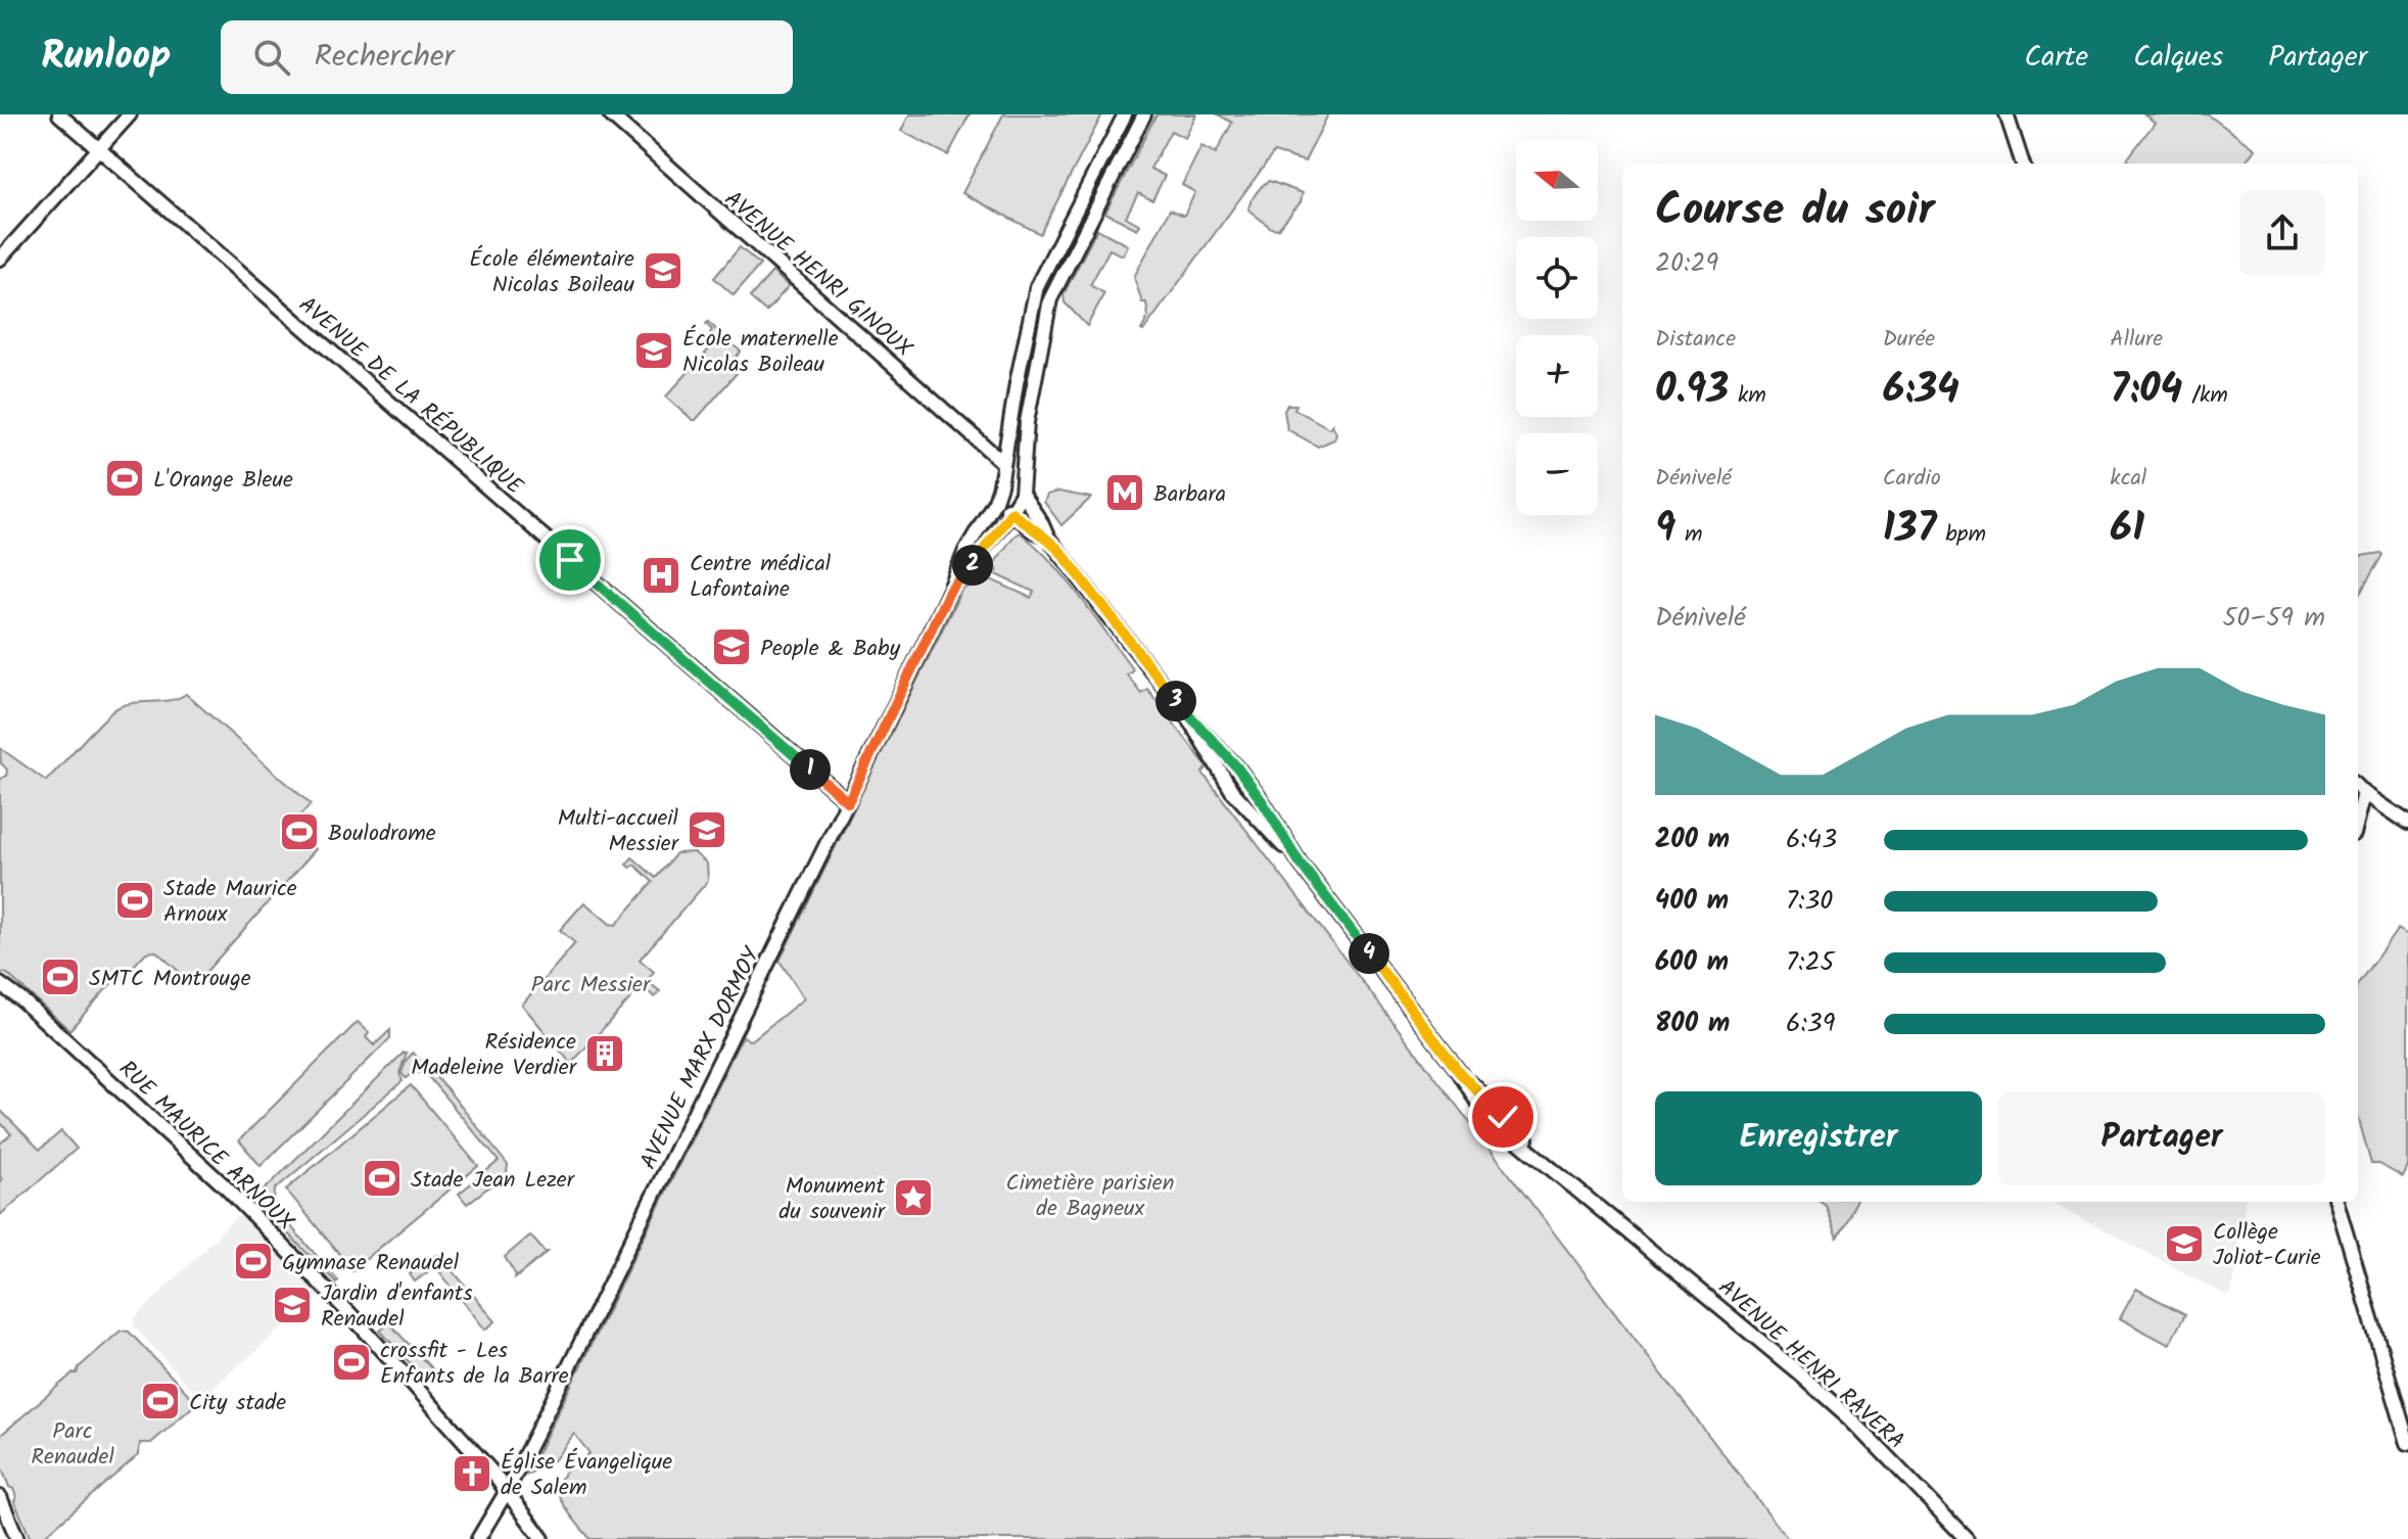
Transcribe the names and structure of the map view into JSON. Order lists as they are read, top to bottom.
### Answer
{
  "streets": {
    "main road": [
      "AVENUE HENRI GINOUX",
      "AVENUE DE LA RÉPUBLIQUE",
      "AVENUE MARX DORMOY",
      "RUE MAURICE ARNOUX",
      "AVENUE HENRI RAVERA"
    ]
  },
  "crossings": [
    ["AVENUE HENRI GINOUX", "AVENUE MARX DORMOY"],
    ["AVENUE DE LA RÉPUBLIQUE", "AVENUE MARX DORMOY"],
    ["AVENUE MARX DORMOY", "RUE MAURICE ARNOUX"],
    ["AVENUE MARX DORMOY", "AVENUE HENRI RAVERA"]
  ],
  "parks": ["Parc Messier", "Cimetière parisien de Bagneux", "Parc Renaudel"],
  "places": {
    "school or university": [
      "École élémentaire Nicolas Boileau",
      "École maternelle Nicolas Boileau",
      "People & Baby",
      "Multi-accueil Messier",
      "Collège Joliot-Curie",
      "Jardin d'enfants Renaudel"
    ],
    "sports": [
      "L'Orange Bleue",
      "Boulodrome",
      "Stade Maurice Arnoux",
      "SMTC Montrouge",
      "Stade Jean Lezer",
      "Gymnase Renaudel",
      "crossfit - Les Enfants de la Barre",
      "City stade"
    ],
    "metro station": ["Barbara"],
    "hospital": ["Centre médical Lafontaine"],
    "building": ["Résidence Madeleine Verdier"],
    "place": ["Monument du souvenir"],
    "church": ["Église Évangelique de Salem"]
  },
  "north": "left",
  "page": {
    "header": "Runloop",
    "search": "Rechercher",
    "nav": ["Carte", "Calques", "Partager"],
    "map_buttons": ["+", "−"],
    "heading": ["Course du soir", "20:29"],
    "stats": [
      ["Distance", "0.93 km"],
      ["Durée", "6:34"],
      ["Allure", "7:04 /km"],
      ["Dénivelé", "9 m"],
      ["Cardio", "137 bpm"],
      ["kcal", "61"]
    ],
    "pins": [
      "2",
      "3",
      "1",
      "4"
    ],
    "chart": ["Dénivelé", "50–59 m"],
    "list": [
      {
        "name": "200 m",
        "note": "6:43"
      },
      {
        "name": "400 m",
        "note": "7:30"
      },
      {
        "name": "600 m",
        "note": "7:25"
      },
      {
        "name": "800 m",
        "note": "6:39"
      }
    ],
    "buttons": ["Enregistrer", "Partager"]
  }
}
